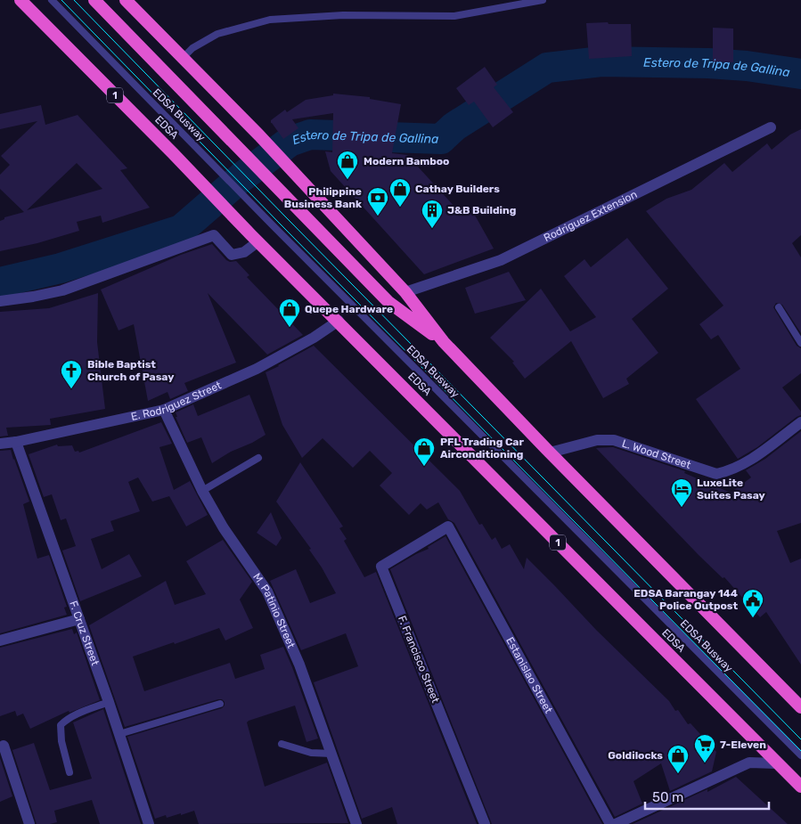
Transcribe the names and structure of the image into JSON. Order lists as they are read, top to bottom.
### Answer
{
  "streets": {
    "highway": ["1", "EDSA"],
    "street": [
      "Rodriguez Extension",
      "E. Rodriguez Street",
      "L. Wood Street",
      "M. Patinio Street",
      "F. Cruz Street",
      "F. Francisco Street",
      "Estanislao Street"
    ],
    "lane": ["EDSA Busway"]
  },
  "crossings": [
    ["EDSA", "E. Rodriguez Street"],
    ["E. Rodriguez Street", "M. Patinio Street"],
    ["E. Rodriguez Street", "F. Cruz Street"],
    ["F. Francisco Street", "Estanislao Street"]
  ],
  "water": ["Estero de Tripa de Gallina"],
  "places": {
    "shop": [
      "Modern Bamboo",
      "Cathay Builders",
      "Quepe Hardware",
      "PFL Trading Car Airconditioning",
      "Goldilocks"
    ],
    "bank": ["Philippine Business Bank"],
    "building": ["J&B Building"],
    "church": ["Bible Baptist Church of Pasay"],
    "hotel": ["LuxeLite Suites Pasay"],
    "public building": ["EDSA Barangay 144 Police Outpost"],
    "supermarket": ["7-Eleven"]
  },
  "scale_bar": "50 m"
}
